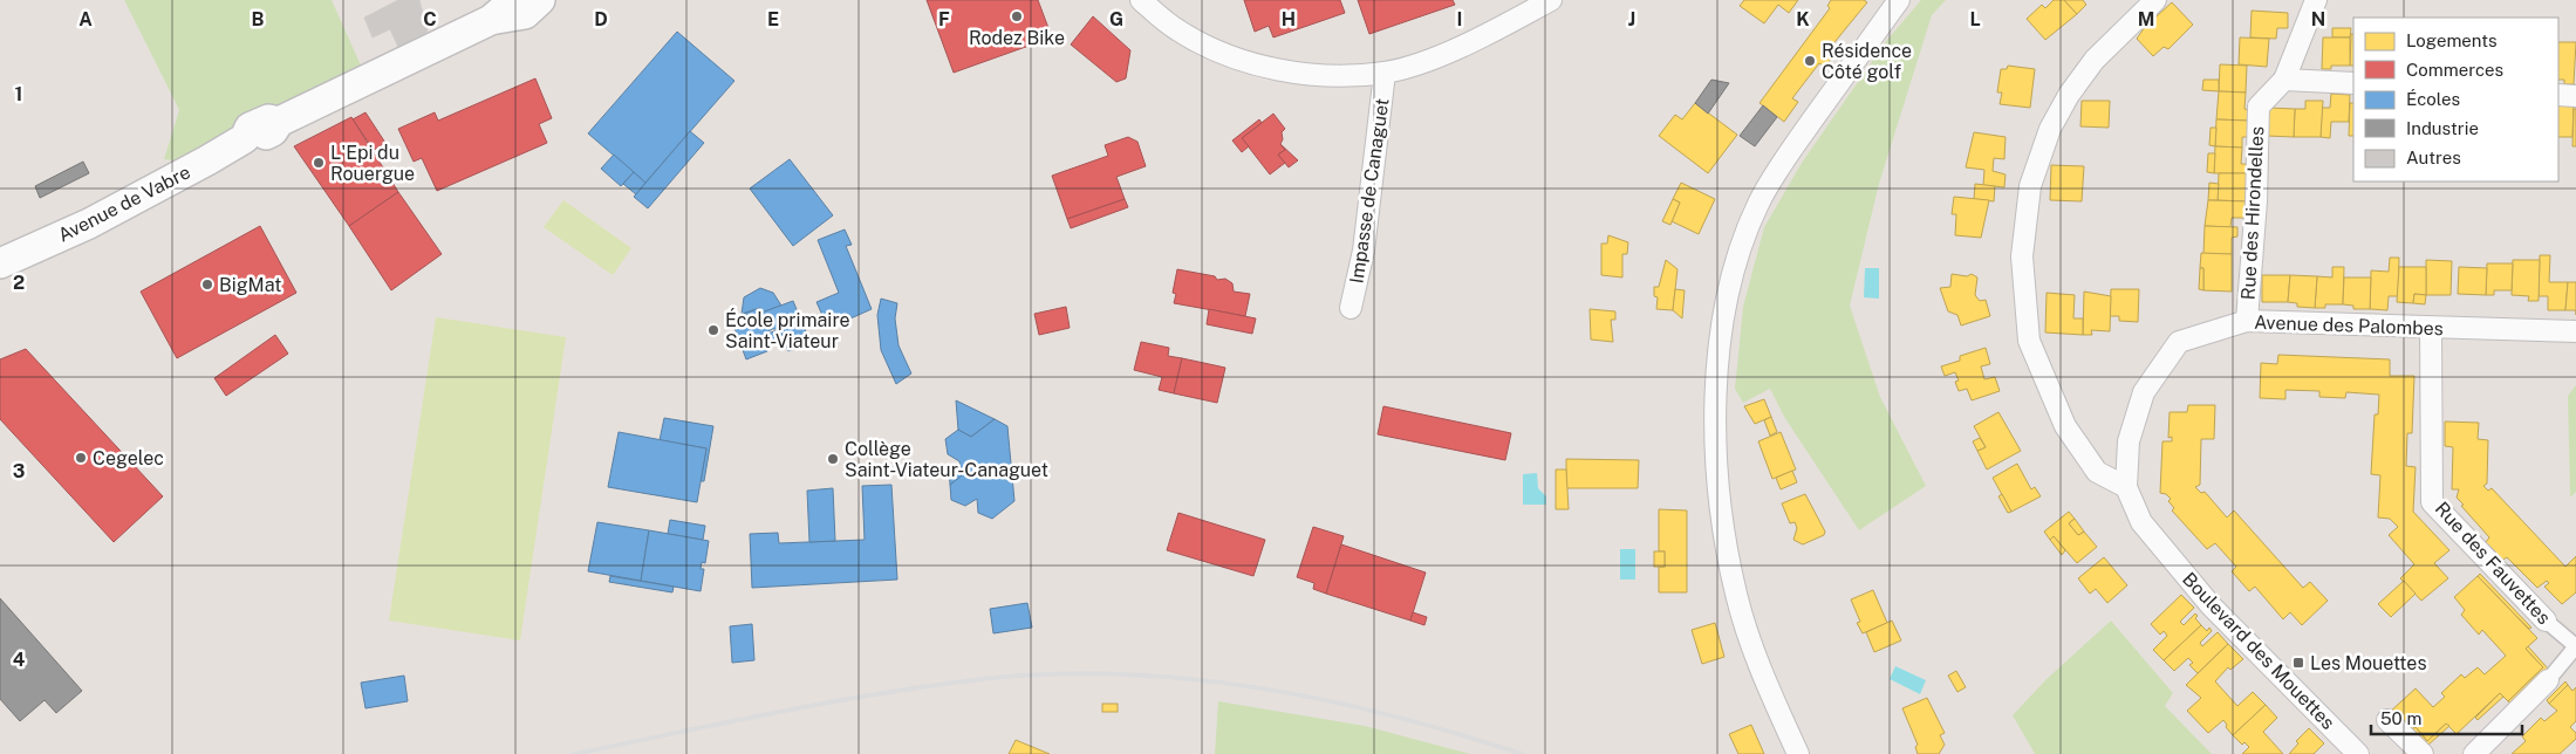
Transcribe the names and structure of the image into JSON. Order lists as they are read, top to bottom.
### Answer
{
  "streets": {
    "main road": ["Avenue de Vabre"],
    "street": [
      "Impasse de Canaguet",
      "Rue des Hirondelles",
      "Avenue des Palombes",
      "Rue des Fauvettes",
      "Boulevard des Mouettes"
    ]
  },
  "crossings": [
    ["Rue des Hirondelles", "Avenue des Palombes"],
    ["Avenue des Palombes", "Rue des Fauvettes"],
    ["Avenue des Palombes", "Boulevard des Mouettes"]
  ],
  "places": {
    "other": [
      "Rodez Bike",
      "Résidence Côté golf",
      "L'Epi du Rouergue",
      "BigMat",
      "École primaire Saint-Viateur",
      "Cegelec",
      "Collège Saint-Viateur-Canaguet"
    ],
    "transit": ["Les Mouettes"]
  },
  "legend": [
    "Logements",
    "Commerces",
    "Écoles",
    "Industrie",
    "Autres"
  ],
  "scale_bar": "50 m",
  "grid": {
    "columns": [
      "A",
      "B",
      "C",
      "D",
      "E",
      "F",
      "G",
      "H",
      "I",
      "J",
      "K",
      "L",
      "M",
      "N"
    ],
    "rows": [
      "1",
      "2",
      "3",
      "4"
    ]
  }
}
